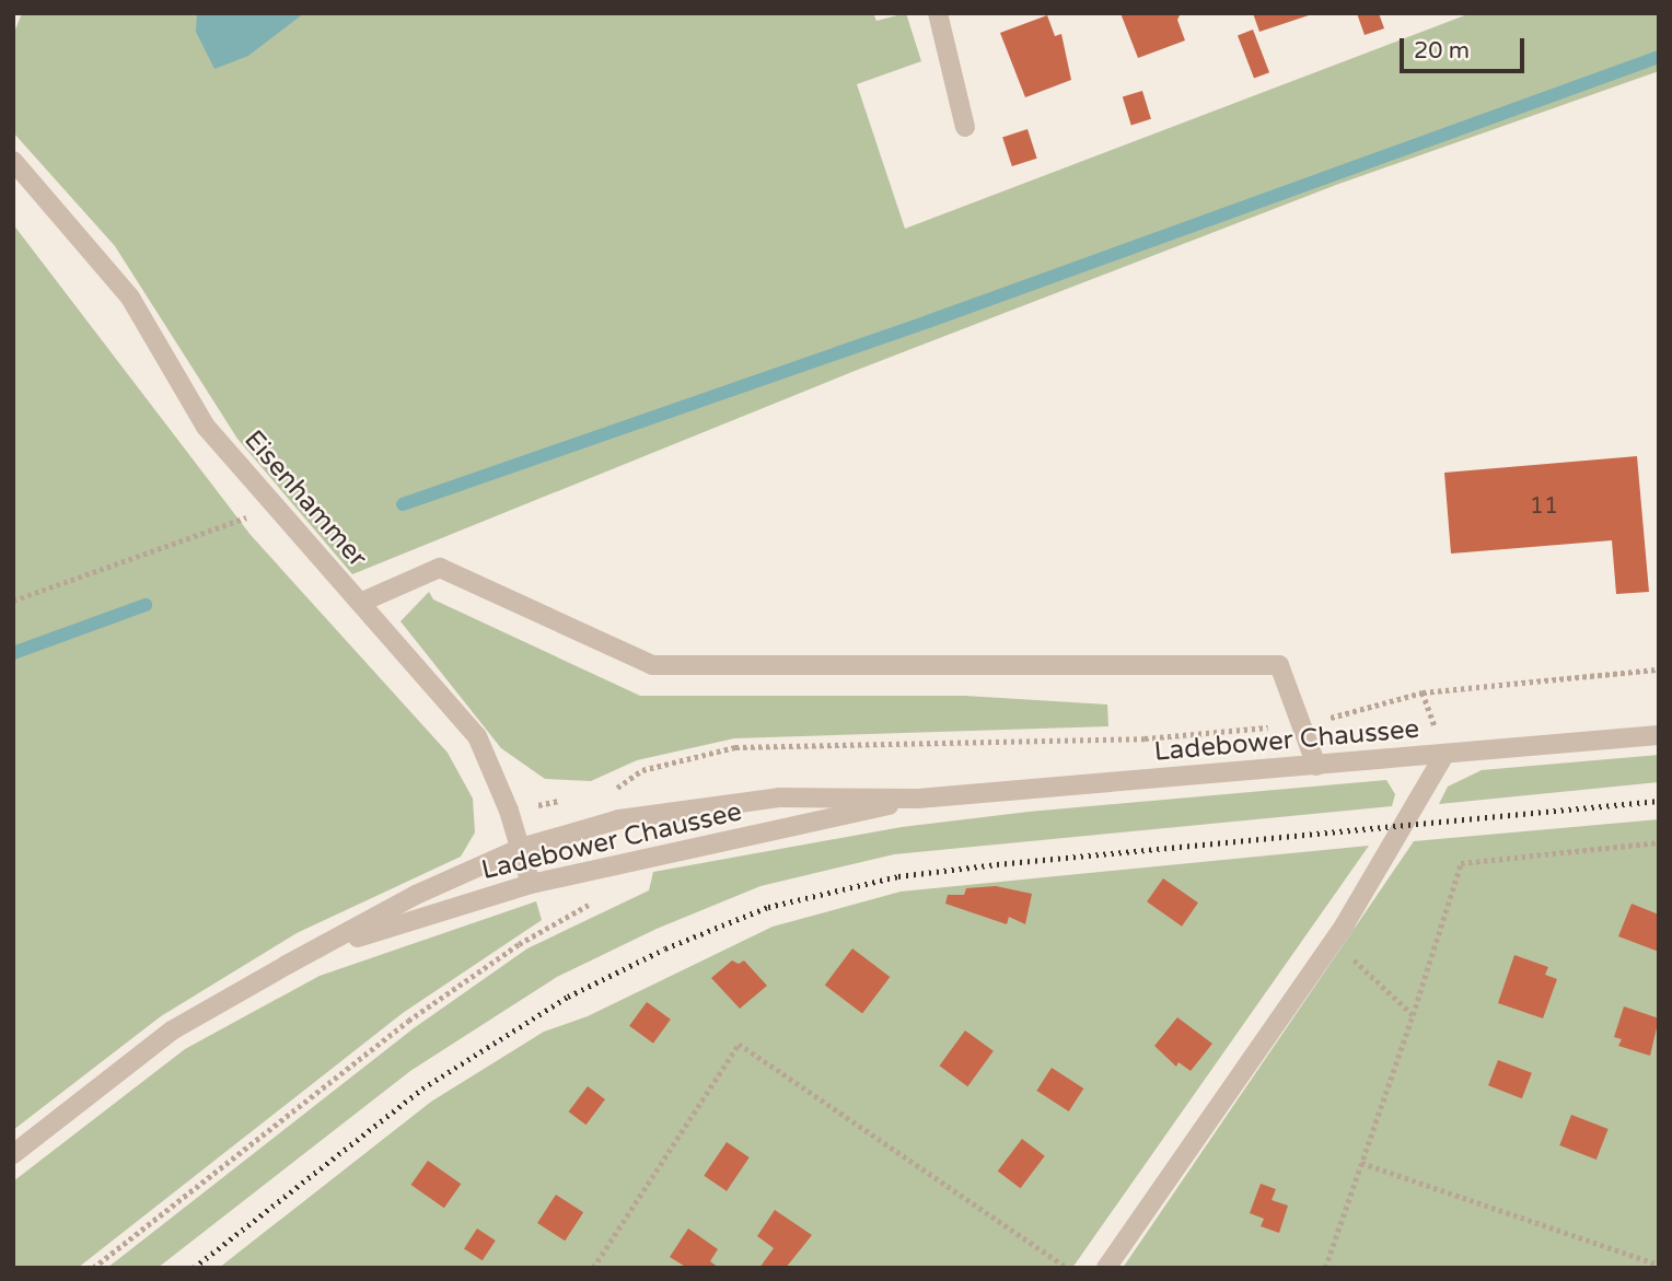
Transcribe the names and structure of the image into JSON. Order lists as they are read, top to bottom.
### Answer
{
  "streets": {
    "street": ["Eisenhammer", "Ladebower Chaussee"]
  },
  "crossings": [
    ["Eisenhammer", "Ladebower Chaussee"]
  ],
  "house_numbers": ["11"],
  "scale_bar": "20 m"
}
